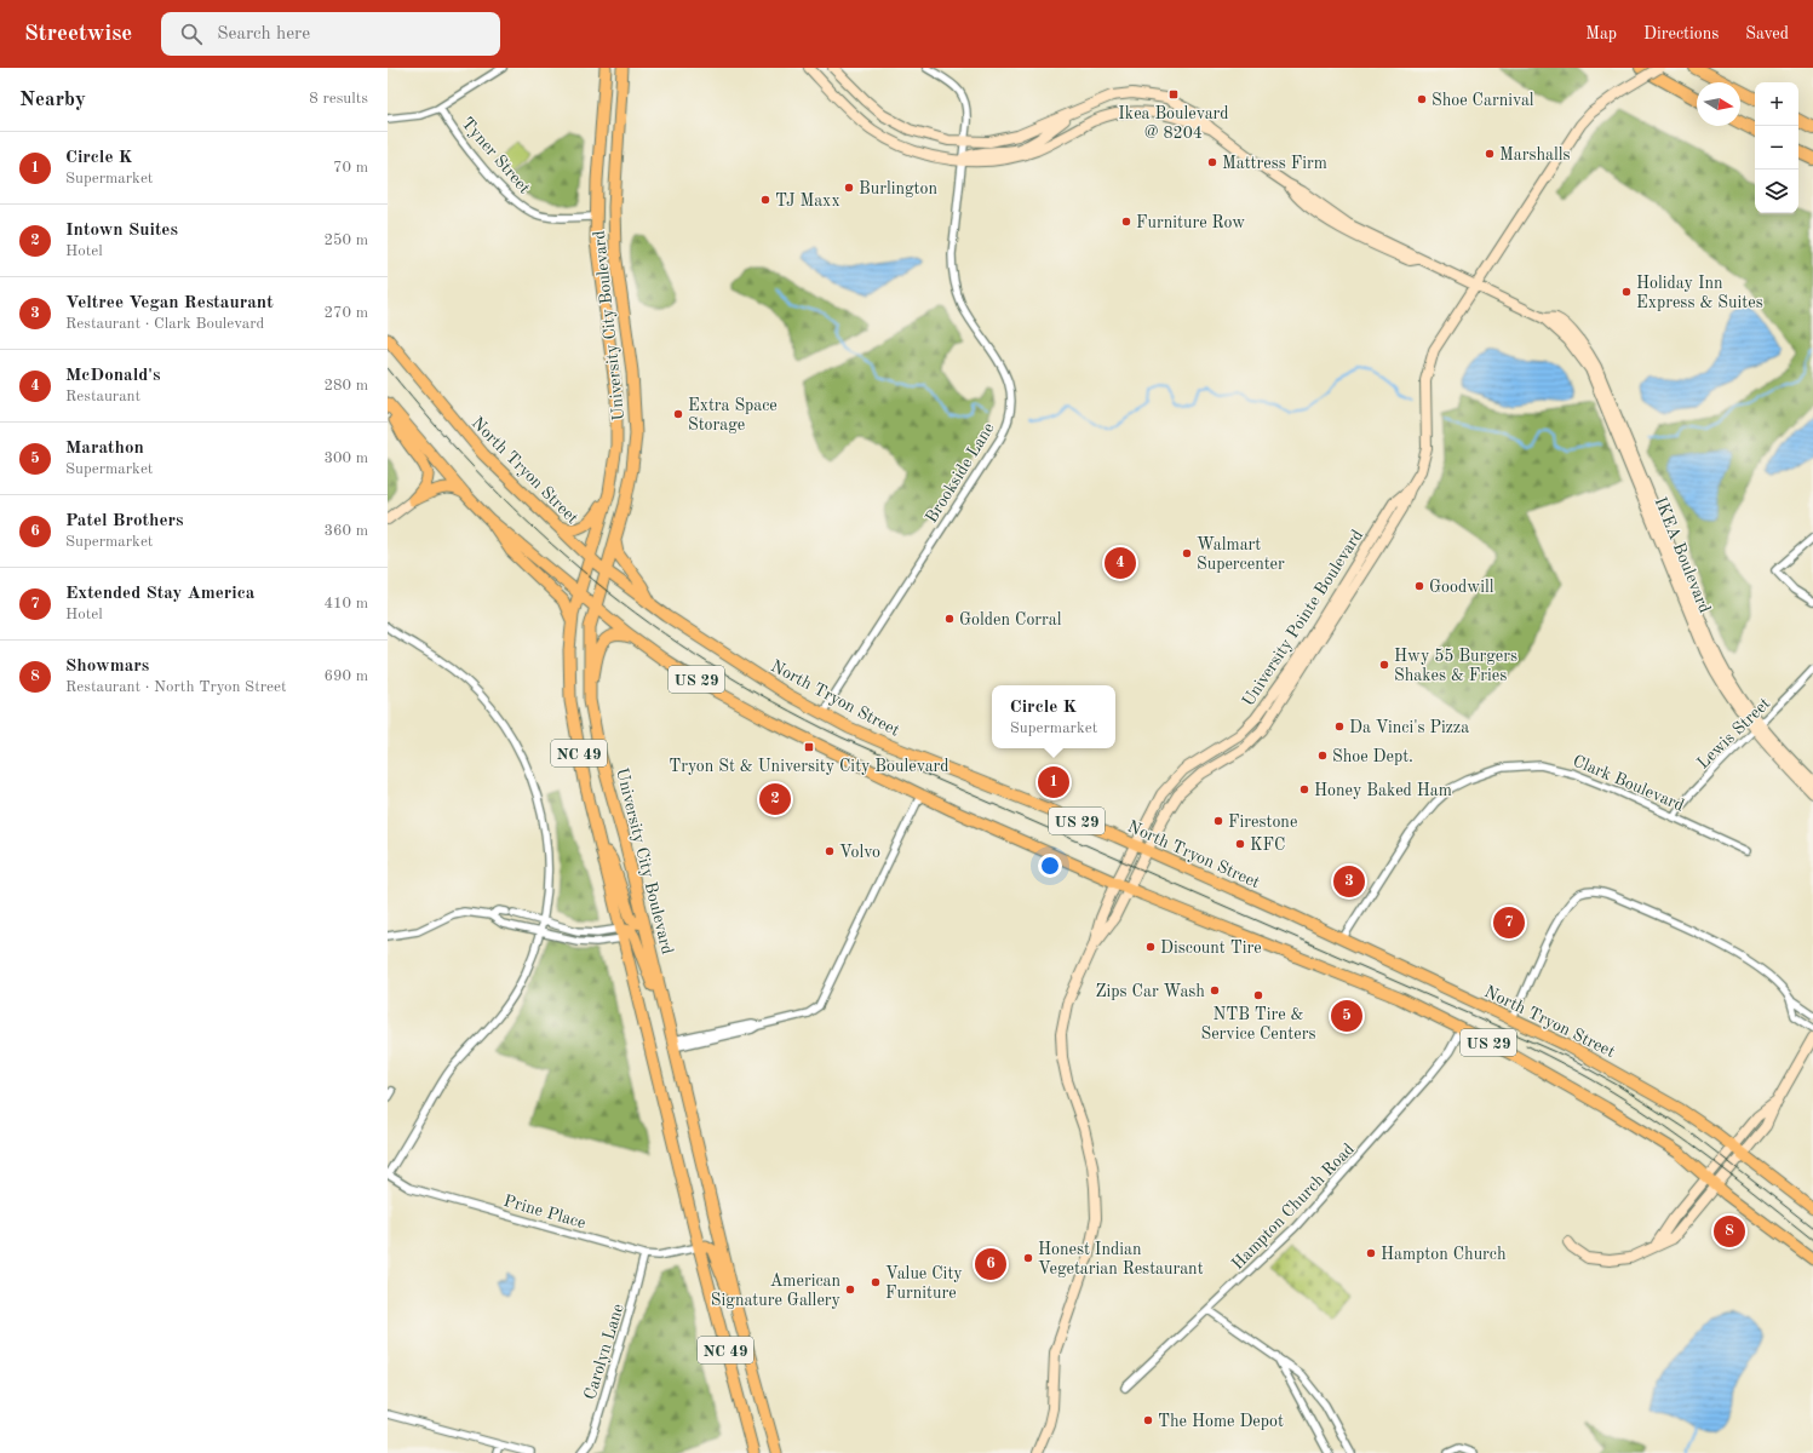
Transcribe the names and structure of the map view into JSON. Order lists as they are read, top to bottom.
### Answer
{
  "streets": {
    "main road": [
      "University City Boulevard",
      "North Tryon Street",
      "US 29",
      "NC 49"
    ],
    "street": [
      "Tyner Street",
      "Brookside Lane",
      "IKEA Boulevard",
      "University Pointe Boulevard",
      "Lewis Street",
      "Clark Boulevard",
      "Hampton Church Road",
      "Prine Place",
      "Carolyn Lane"
    ]
  },
  "crossings": [
    ["Tyner Street", "University City Boulevard"],
    ["University City Boulevard", "North Tryon Street"],
    ["University City Boulevard", "US 29"],
    ["University City Boulevard", "NC 49"],
    ["University City Boulevard", "Prine Place"],
    ["North Tryon Street", "Brookside Lane"],
    ["North Tryon Street", "University Pointe Boulevard"],
    ["North Tryon Street", "Clark Boulevard"],
    ["Brookside Lane", "IKEA Boulevard"],
    ["IKEA Boulevard", "University Pointe Boulevard"],
    ["IKEA Boulevard", "Lewis Street"],
    ["University Pointe Boulevard", "US 29"],
    ["US 29", "Hampton Church Road"],
    ["Lewis Street", "Clark Boulevard"],
    ["Prine Place", "Carolyn Lane"]
  ],
  "places": {
    "transit": ["Ikea Boulevard @ 8204", "Tryon St & University City Boulevard"],
    "other": [
      "Shoe Carnival",
      "Marshalls",
      "Mattress Firm",
      "Burlington",
      "TJ Maxx",
      "Furniture Row",
      "Holiday Inn Express & Suites",
      "Extra Space Storage",
      "Walmart Supercenter",
      "Goodwill",
      "Golden Corral",
      "Hwy 55 Burgers Shakes & Fries",
      "Da Vinci's Pizza",
      "Shoe Dept.",
      "Honey Baked Ham",
      "Firestone",
      "KFC",
      "Volvo",
      "Discount Tire",
      "Zips Car Wash",
      "NTB Tire & Service Centers",
      "Hampton Church",
      "Honest Indian Vegetarian Restaurant",
      "Value City Furniture",
      "American Signature Gallery",
      "The Home Depot"
    ]
  },
  "north": "right",
  "page": {
    "header": "Streetwise",
    "search": "Search here",
    "nav": ["Map", "Directions", "Saved"],
    "heading": ["Nearby", "8 results"],
    "map_buttons": ["+", "−"],
    "list": [
      {
        "mark": "1",
        "name": "Circle K",
        "note": "Supermarket",
        "value": "70 m"
      },
      {
        "mark": "2",
        "name": "Intown Suites",
        "note": "Hotel",
        "value": "250 m"
      },
      {
        "mark": "3",
        "name": "Veltree Vegan Restaurant",
        "note": "Restaurant · Clark Boulevard",
        "value": "270 m"
      },
      {
        "mark": "4",
        "name": "McDonald's",
        "note": "Restaurant",
        "value": "280 m"
      },
      {
        "mark": "5",
        "name": "Marathon",
        "note": "Supermarket",
        "value": "300 m"
      },
      {
        "mark": "6",
        "name": "Patel Brothers",
        "note": "Supermarket",
        "value": "360 m"
      },
      {
        "mark": "7",
        "name": "Extended Stay America",
        "note": "Hotel",
        "value": "410 m"
      },
      {
        "mark": "8",
        "name": "Showmars",
        "note": "Restaurant · North Tryon Street",
        "value": "690 m"
      }
    ],
    "pins": [
      "4",
      "1",
      "2",
      "3",
      "7",
      "5",
      "8",
      "6"
    ],
    "popup": ["Circle K", "Supermarket"]
  }
}
